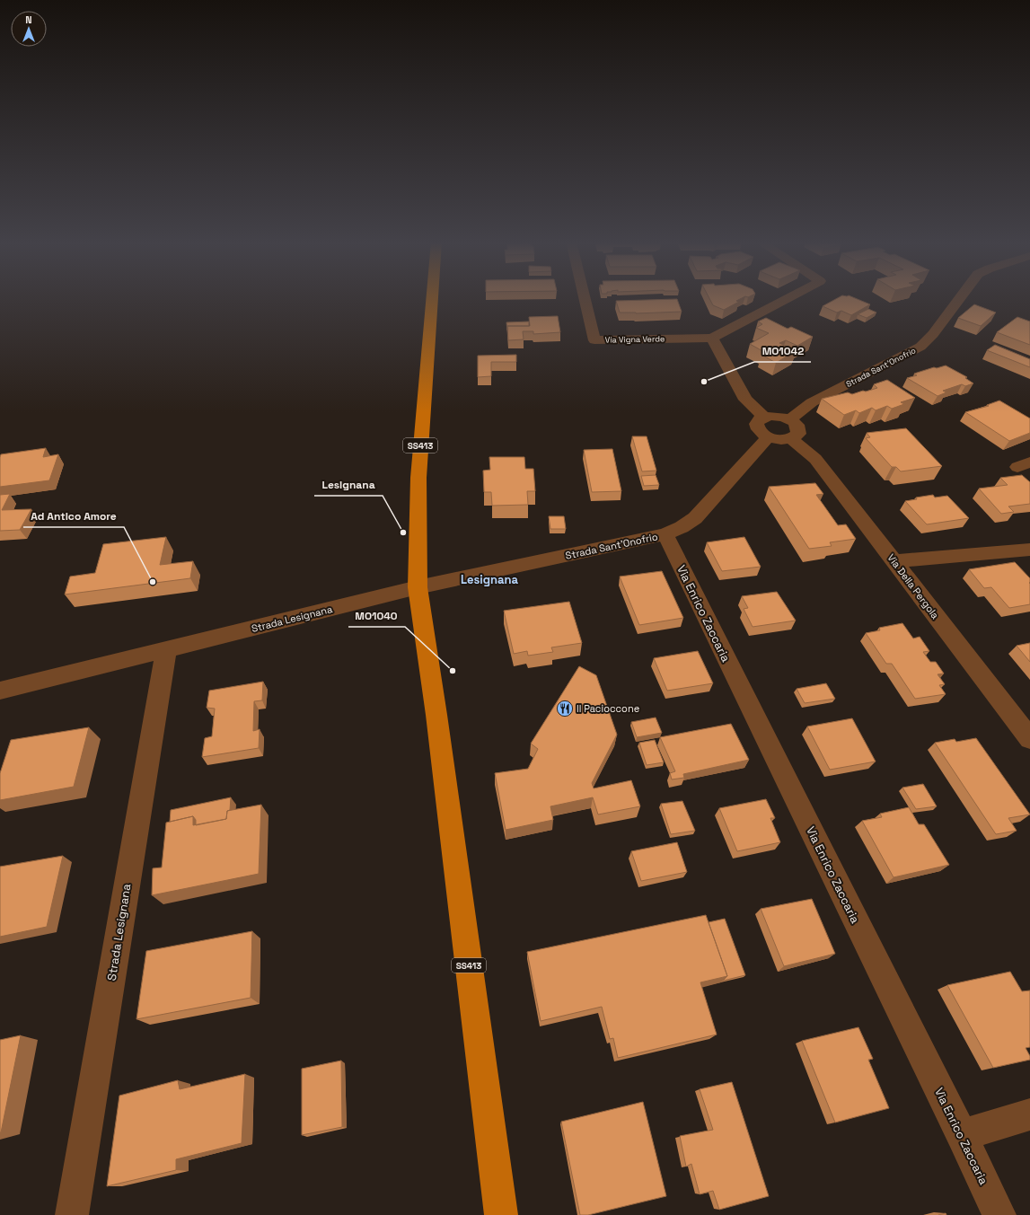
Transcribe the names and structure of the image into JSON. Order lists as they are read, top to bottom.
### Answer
{
  "streets": {
    "main road": ["SS413"],
    "street": [
      "Via Vigna Verde",
      "Strada Sant'Onofrio",
      "Via Della Pergola",
      "Via Enrico Zaccaria",
      "Strada Lesignana"
    ]
  },
  "crossings": [
    ["Strada Sant'Onofrio", "SS413"],
    ["Strada Sant'Onofrio", "Via Enrico Zaccaria"],
    ["Strada Sant'Onofrio", "Strada Lesignana"],
    ["SS413", "Strada Lesignana"]
  ],
  "districts": ["Lesignana"],
  "places": {
    "other": [
      "MO1042",
      "Lesignana",
      "Ad Antico Amore",
      "MO1040"
    ],
    "restaurant": ["Il Pacioccone"]
  },
  "north": "top"
}
